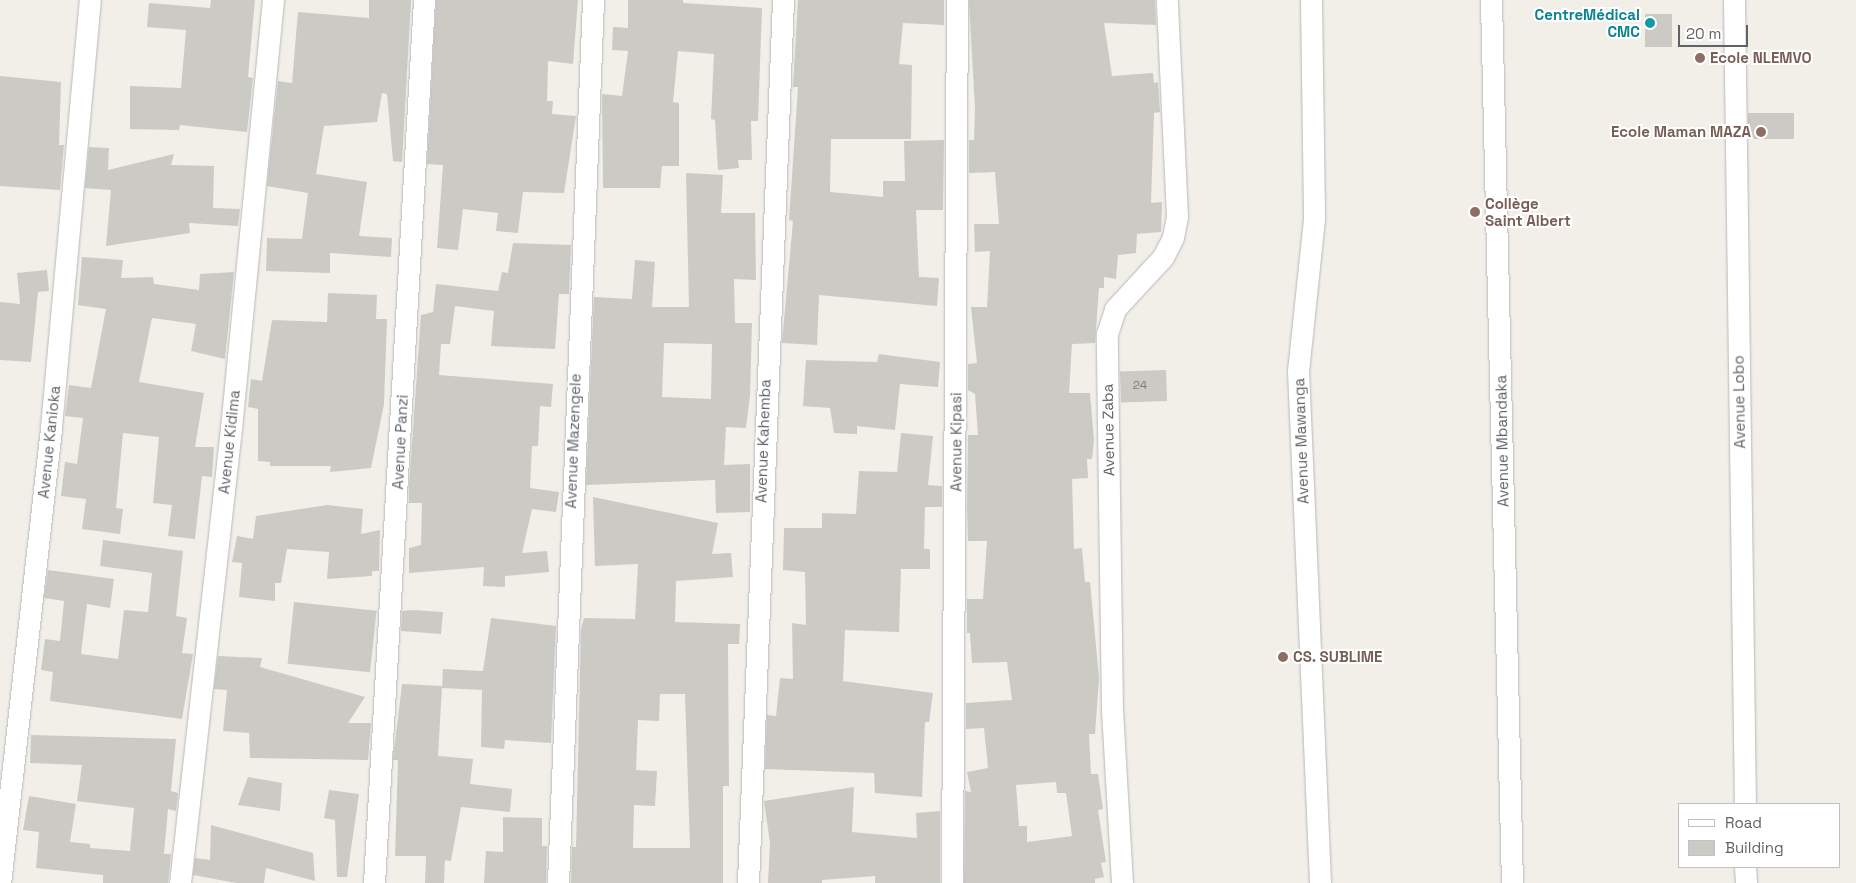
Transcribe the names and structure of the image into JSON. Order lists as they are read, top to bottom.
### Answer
{
  "streets": {
    "street": [
      "Avenue Lobo",
      "Avenue Zaba",
      "Avenue Mazengele",
      "Avenue Kahemba",
      "Avenue Mawanga",
      "Avenue Mbandaka",
      "Avenue Kanioka",
      "Avenue Kidima",
      "Avenue Panzi",
      "Avenue Kipasi"
    ]
  },
  "places": [
    "CentreMédical CMC",
    "Ecole NLEMVO",
    "Ecole Maman MAZA",
    "Collège Saint Albert",
    "CS. SUBLIME"
  ],
  "house_numbers": ["24"],
  "legend": ["Road", "Building"],
  "scale_bar": "20 m"
}
